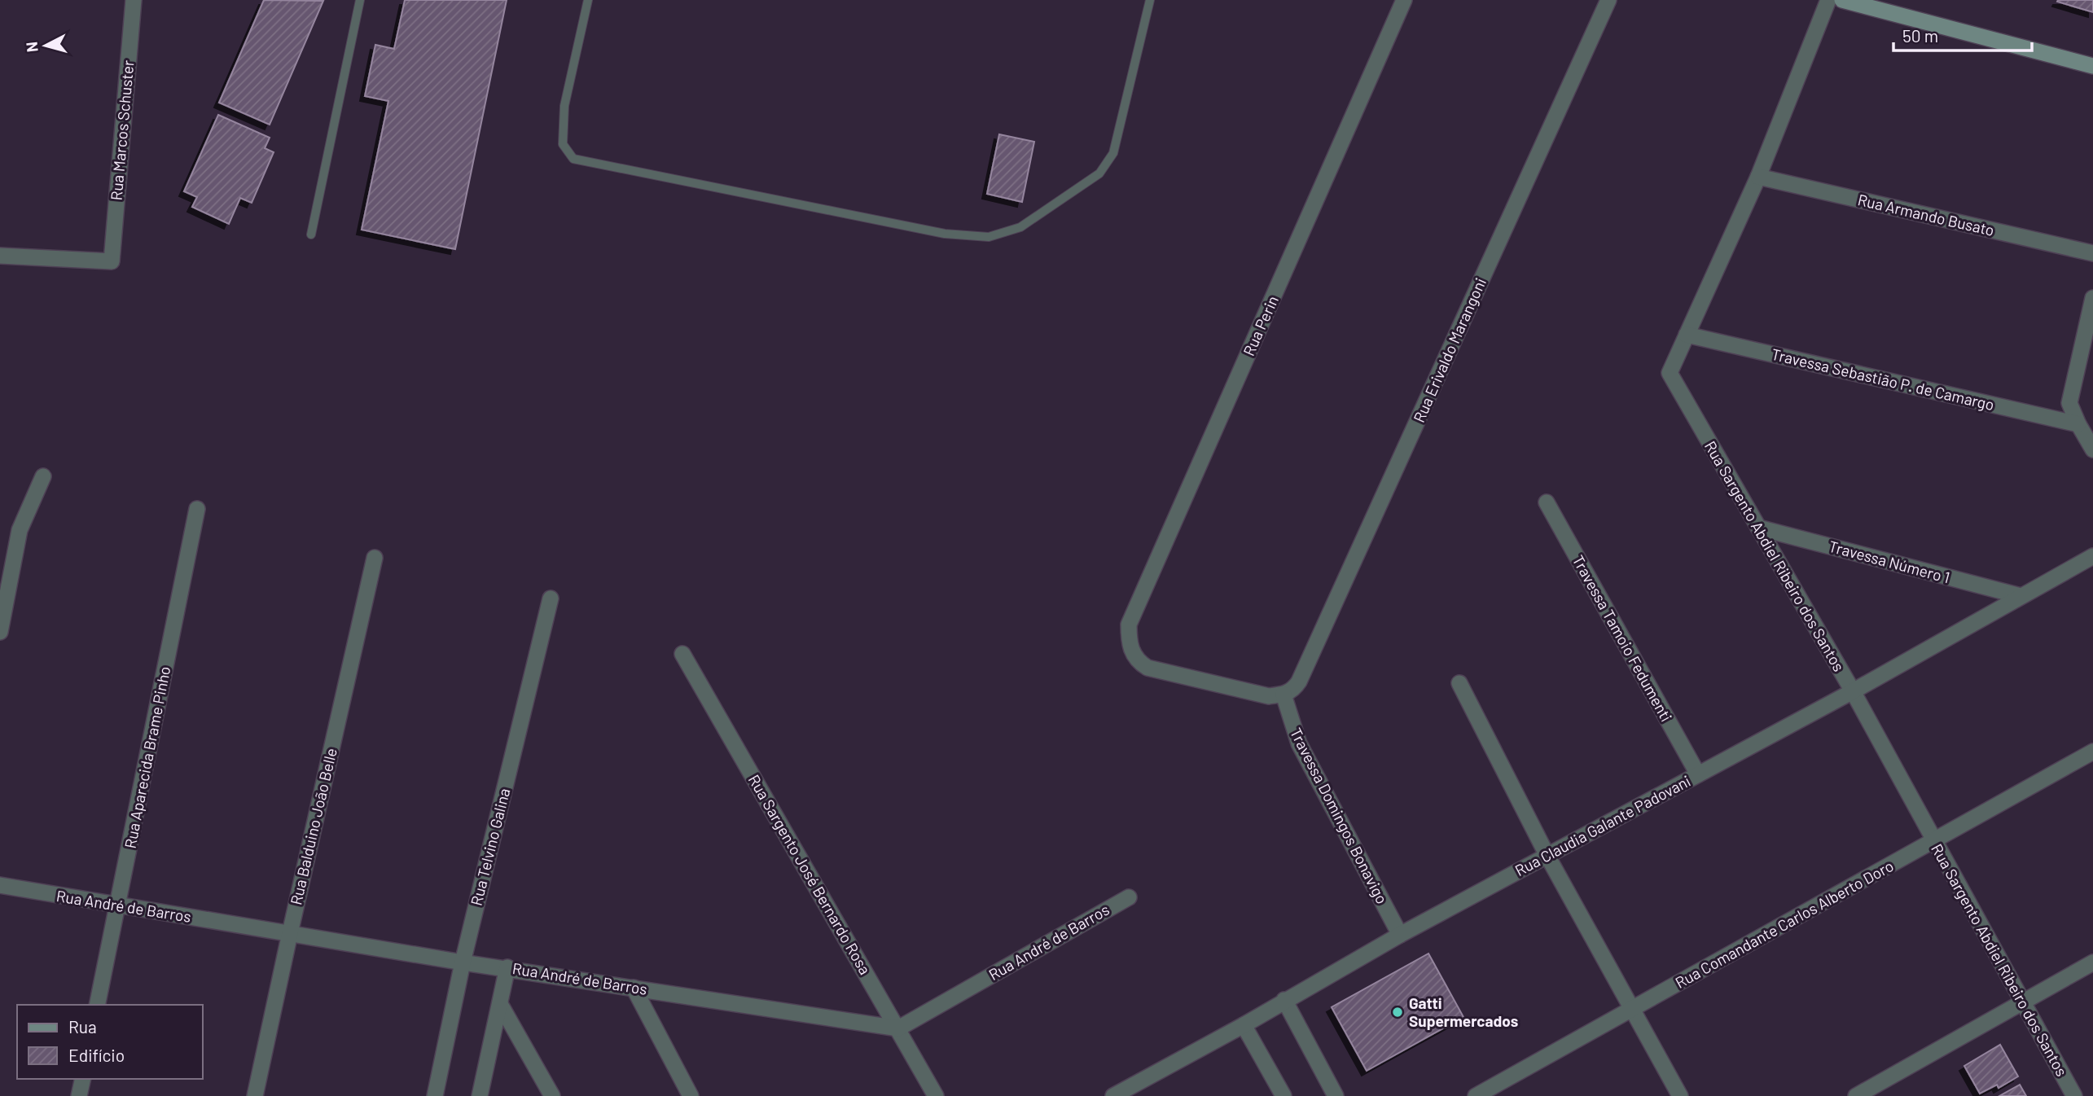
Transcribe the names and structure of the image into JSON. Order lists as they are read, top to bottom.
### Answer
{
  "streets": {
    "street": [
      "Rua Marcos Schuster",
      "Rua Armando Busato",
      "Rua Perin",
      "Rua Erivaldo Marangoni",
      "Travessa Sebastião P. de Camargo",
      "Rua Sargento Abdiel Ribeiro dos Santos",
      "Travessa Número 1",
      "Travessa Tamoio Fedumenti",
      "Rua Aparecida Brame Pinho",
      "Travessa Domingos Bonavigo",
      "Rua Claudia Galante Padovani",
      "Rua Balduino João Belle",
      "Rua Telvino Galina",
      "Rua Sargento José Bernardo Rosa",
      "Rua André de Barros",
      "Rua Comandante Carlos Alberto Doro"
    ]
  },
  "crossings": [
    ["Rua Armando Busato", "Rua Sargento Abdiel Ribeiro dos Santos"],
    ["Rua Perin", "Rua Erivaldo Marangoni"],
    ["Rua Perin", "Travessa Domingos Bonavigo"],
    ["Rua Erivaldo Marangoni", "Travessa Domingos Bonavigo"],
    ["Travessa Sebastião P. de Camargo", "Rua Sargento Abdiel Ribeiro dos Santos"],
    ["Rua Sargento Abdiel Ribeiro dos Santos", "Travessa Número 1"],
    ["Rua Sargento Abdiel Ribeiro dos Santos", "Rua Claudia Galante Padovani"],
    ["Rua Sargento Abdiel Ribeiro dos Santos", "Rua Comandante Carlos Alberto Doro"],
    ["Travessa Número 1", "Rua Claudia Galante Padovani"],
    ["Travessa Tamoio Fedumenti", "Rua Claudia Galante Padovani"],
    ["Rua Aparecida Brame Pinho", "Rua André de Barros"],
    ["Travessa Domingos Bonavigo", "Rua Claudia Galante Padovani"],
    ["Rua Balduino João Belle", "Rua André de Barros"],
    ["Rua Telvino Galina", "Rua André de Barros"],
    ["Rua Sargento José Bernardo Rosa", "Rua André de Barros"]
  ],
  "places": ["Gatti Supermercados"],
  "legend": ["Rua", "Edifício"],
  "scale_bar": "50 m",
  "north": "left"
}
